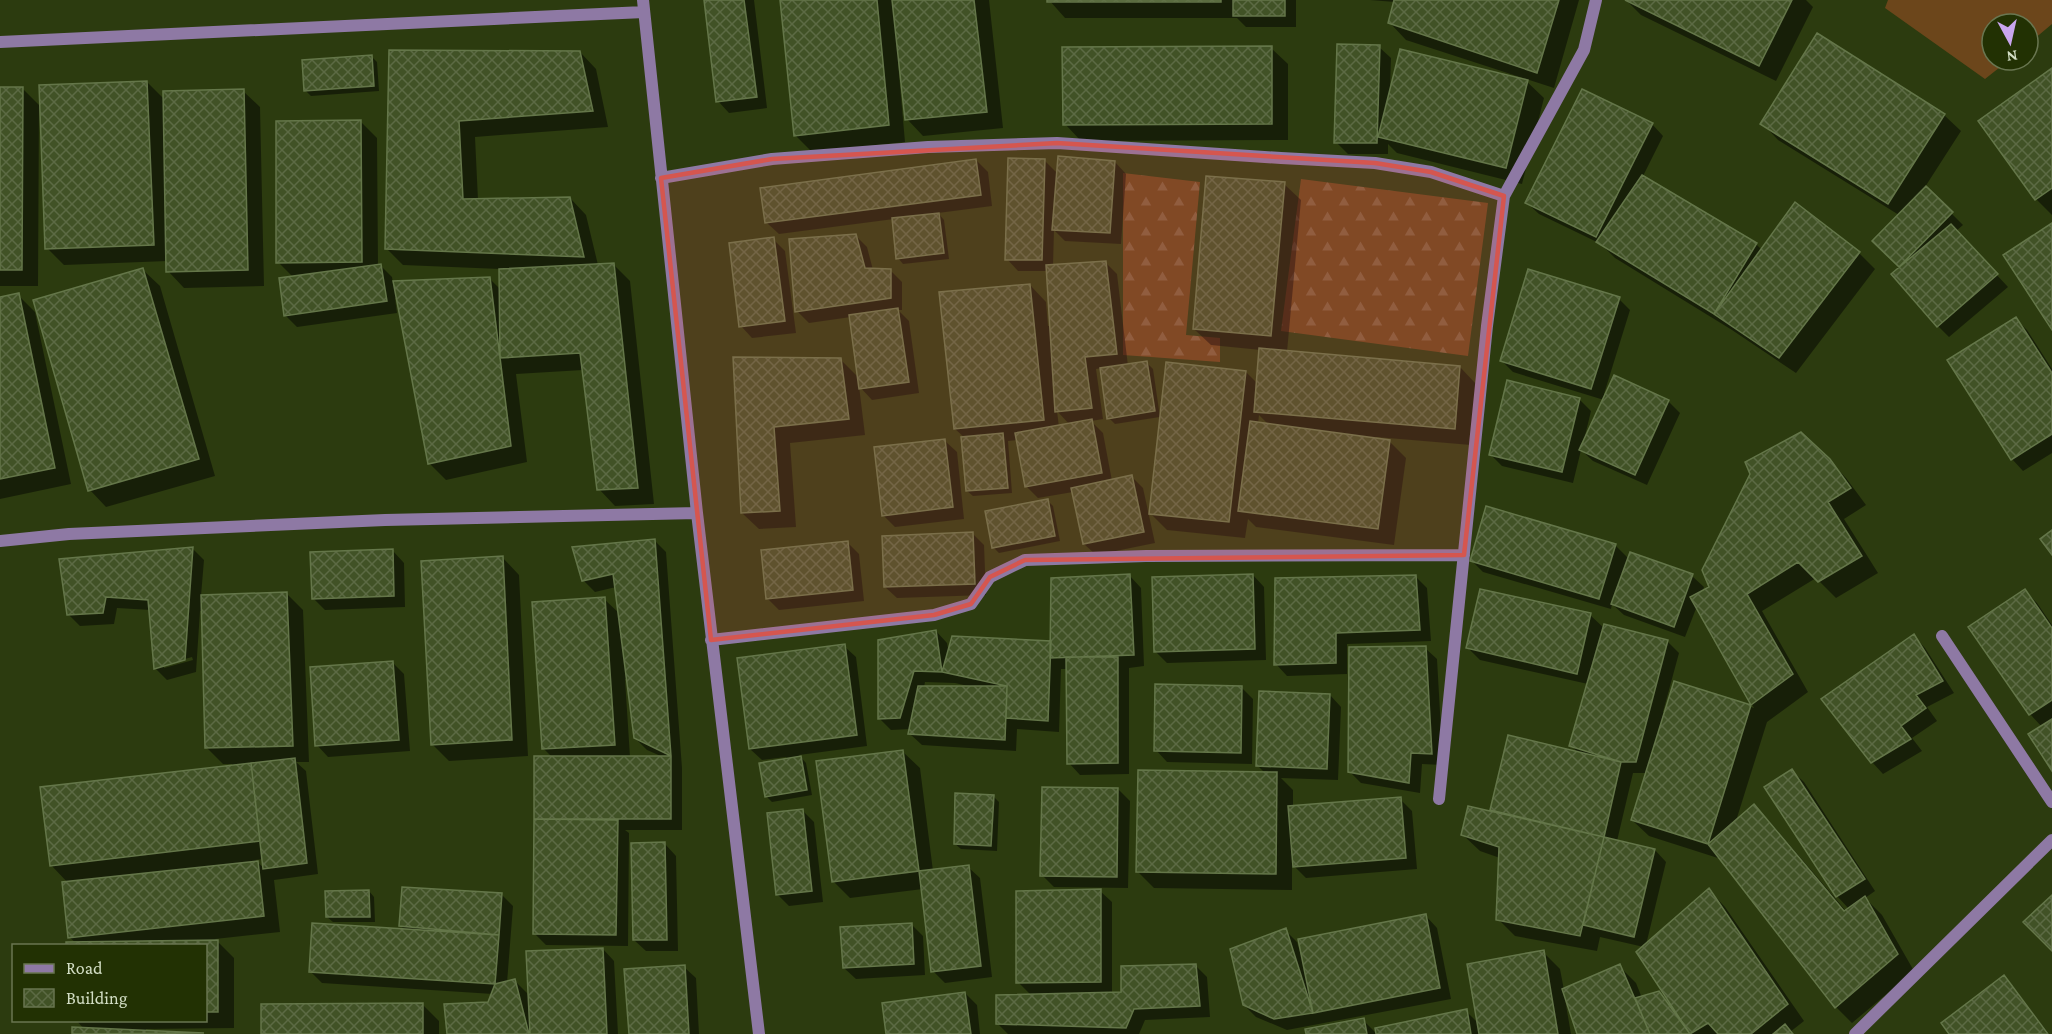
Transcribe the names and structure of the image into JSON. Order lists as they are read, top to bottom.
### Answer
{
  "legend": ["Road", "Building"],
  "north": "bottom"
}
